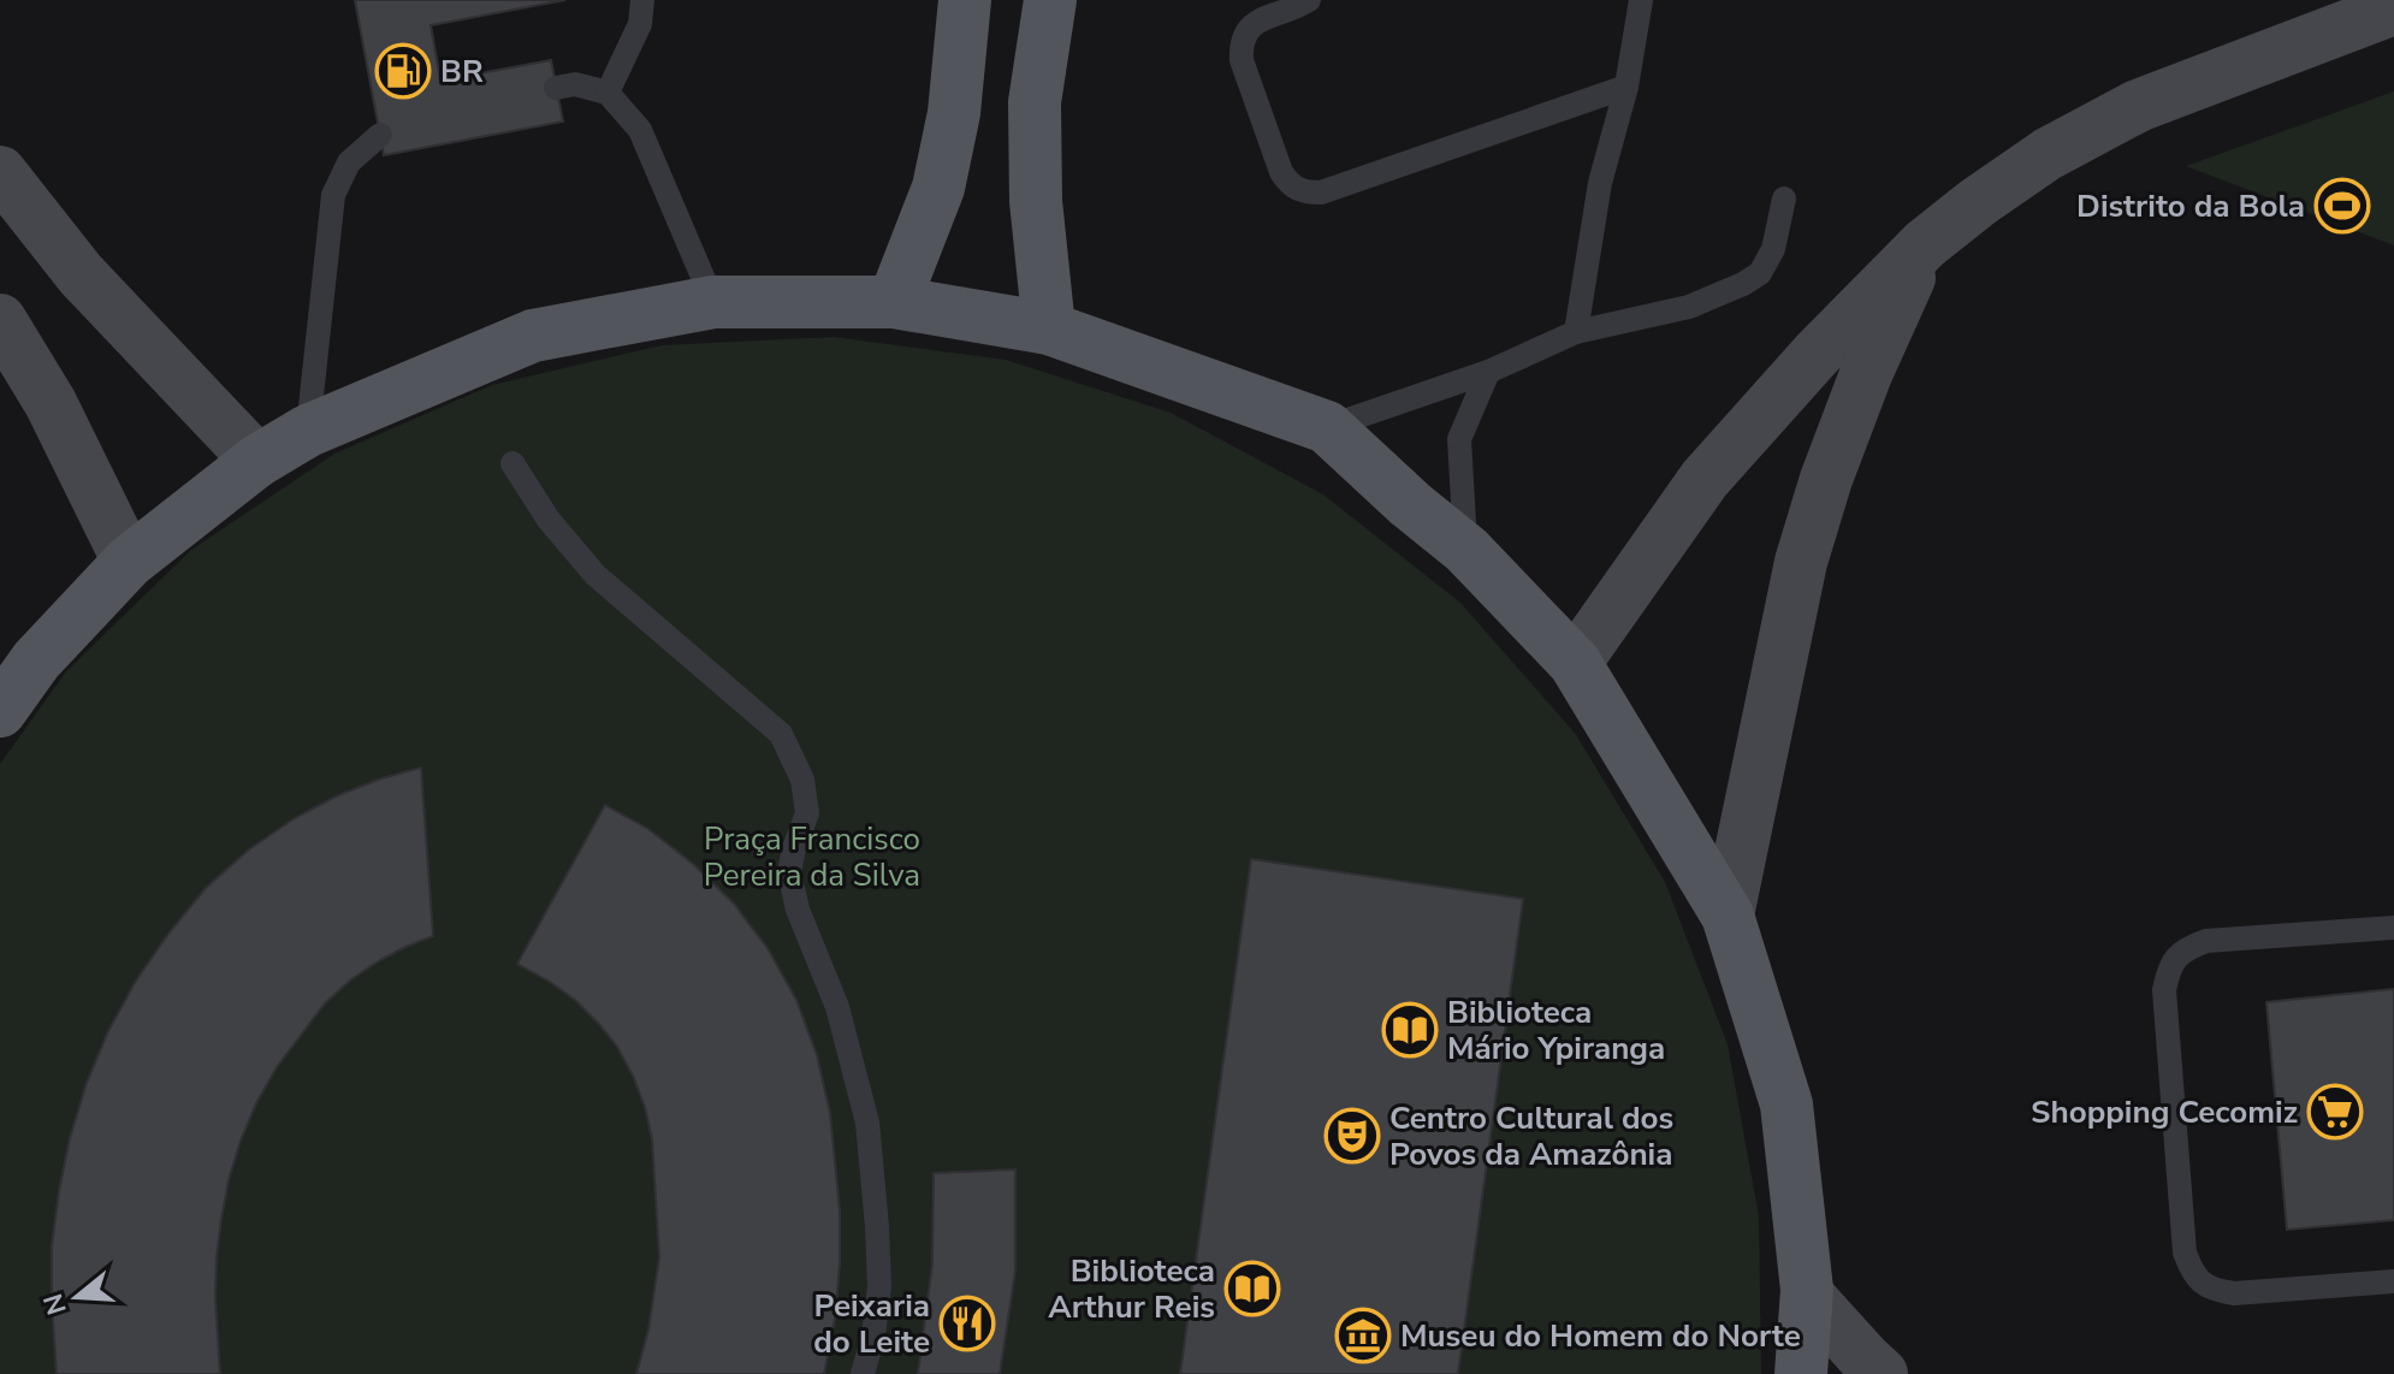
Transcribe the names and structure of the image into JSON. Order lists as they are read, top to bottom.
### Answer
{
  "parks": ["Praça Francisco Pereira da Silva"],
  "places": {
    "fuel station": ["BR"],
    "sports": ["Distrito da Bola"],
    "library": ["Biblioteca Mário Ypiranga", "Biblioteca Arthur Reis"],
    "supermarket": ["Shopping Cecomiz"],
    "theatre": ["Centro Cultural dos Povos da Amazônia"],
    "restaurant": ["Peixaria do Leite"],
    "museum": ["Museu do Homem do Norte"]
  },
  "north": "left"
}
